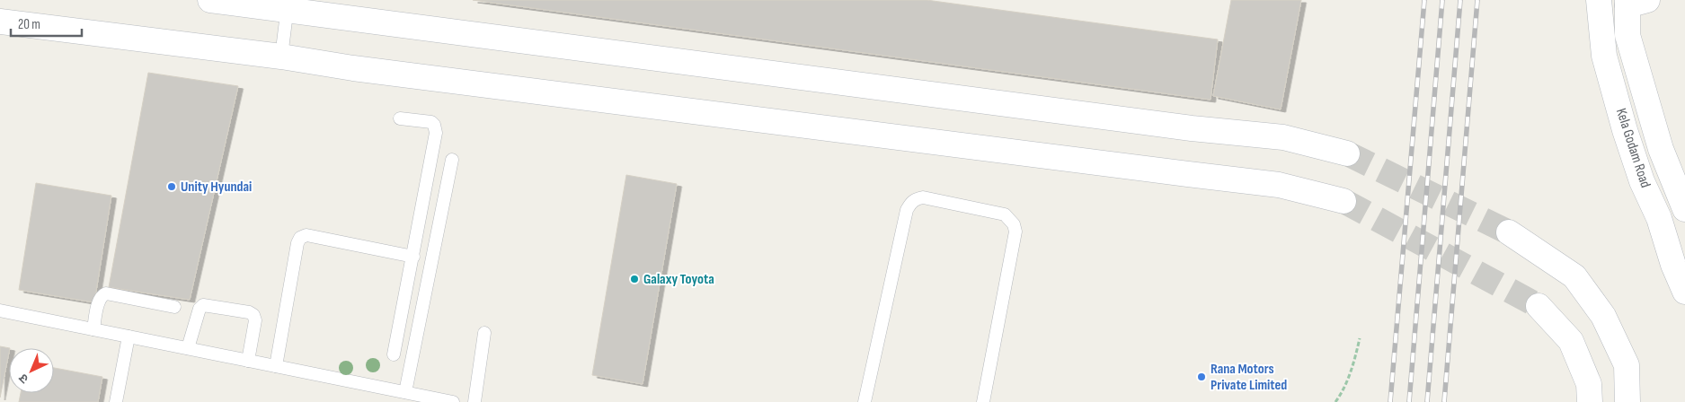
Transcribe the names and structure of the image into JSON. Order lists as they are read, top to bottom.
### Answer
{
  "streets": {
    "street": ["Kela Godam Road"]
  },
  "places": ["Unity Hyundai", "Galaxy Toyota", "Rana Motors Private Limited"],
  "scale_bar": "20 m",
  "north": "bottom left"
}
